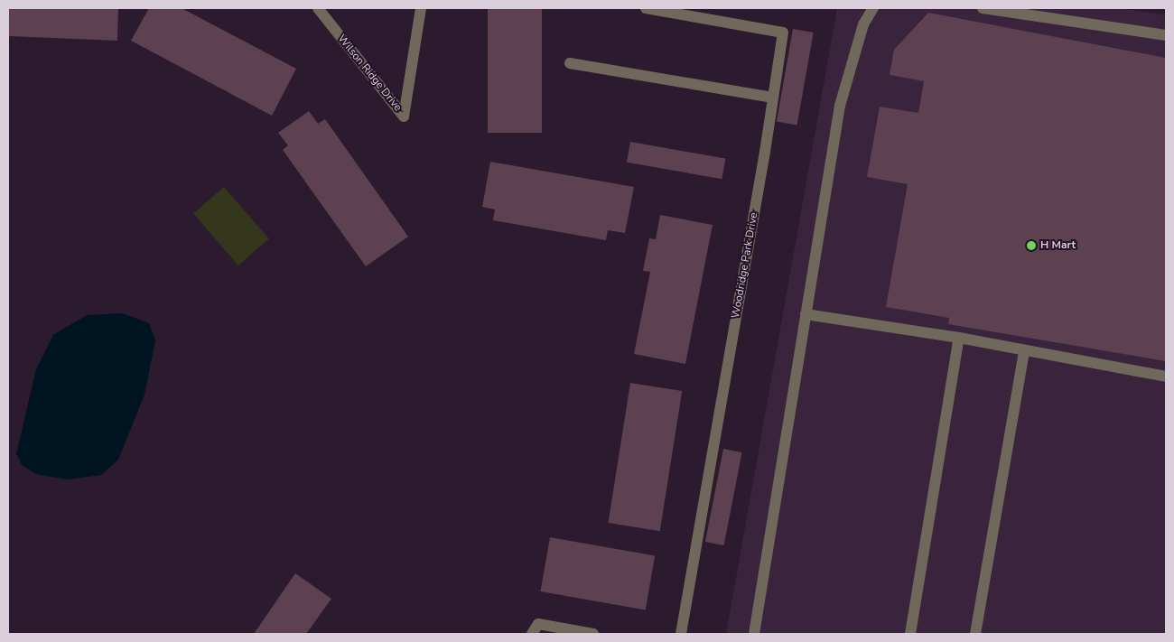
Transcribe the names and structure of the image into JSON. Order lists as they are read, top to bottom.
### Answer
{
  "streets": {
    "street": ["Wilson Ridge Drive", "Woodridge Park Drive"]
  },
  "places": ["H Mart"]
}
